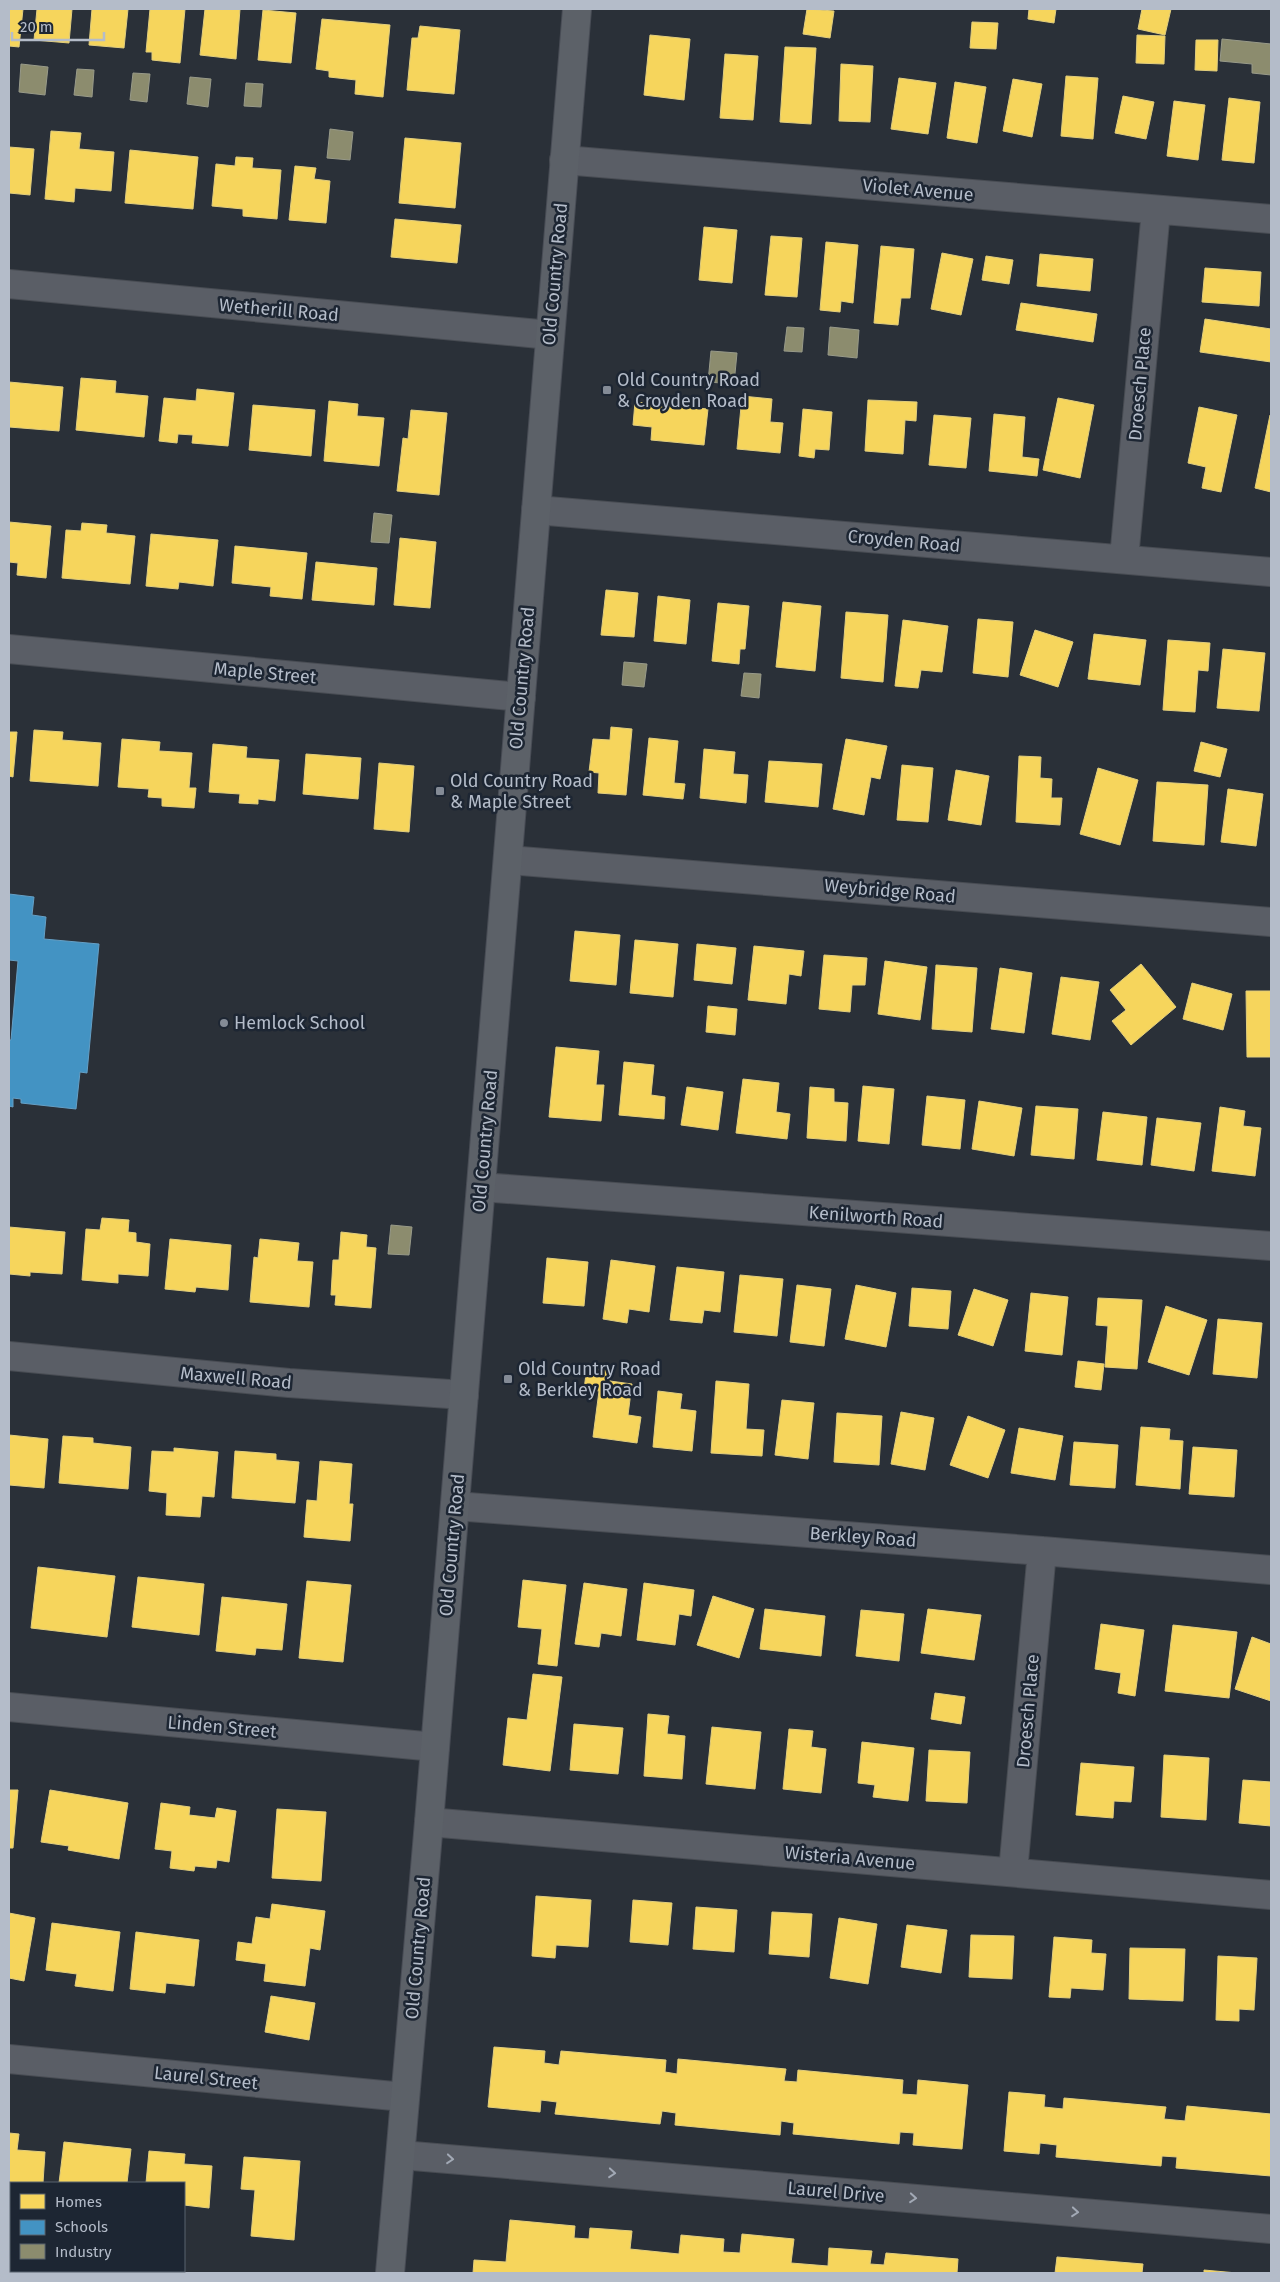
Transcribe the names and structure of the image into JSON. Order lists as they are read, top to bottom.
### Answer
{
  "streets": {
    "main road": ["Old Country Road"],
    "street": [
      "Violet Avenue",
      "Wetherill Road",
      "Droesch Place",
      "Croyden Road",
      "Maple Street",
      "Weybridge Road",
      "Kenilworth Road",
      "Maxwell Road",
      "Berkley Road",
      "Linden Street",
      "Wisteria Avenue",
      "Laurel Street",
      "Laurel Drive"
    ]
  },
  "crossings": [
    ["Violet Avenue", "Old Country Road"],
    ["Violet Avenue", "Droesch Place"],
    ["Old Country Road", "Wetherill Road"],
    ["Old Country Road", "Croyden Road"],
    ["Old Country Road", "Maple Street"],
    ["Old Country Road", "Weybridge Road"],
    ["Old Country Road", "Kenilworth Road"],
    ["Old Country Road", "Maxwell Road"],
    ["Old Country Road", "Berkley Road"],
    ["Old Country Road", "Linden Street"],
    ["Old Country Road", "Wisteria Avenue"],
    ["Old Country Road", "Laurel Street"],
    ["Old Country Road", "Laurel Drive"],
    ["Droesch Place", "Croyden Road"],
    ["Droesch Place", "Berkley Road"],
    ["Droesch Place", "Wisteria Avenue"]
  ],
  "one_way": ["Laurel Drive"],
  "places": {
    "transit": ["Old Country Road & Croyden Road", "Old Country Road & Maple Street", "Old Country Road & Berkley Road"],
    "other": ["Hemlock School"]
  },
  "legend": ["Homes", "Schools", "Industry"],
  "scale_bar": "20 m"
}
